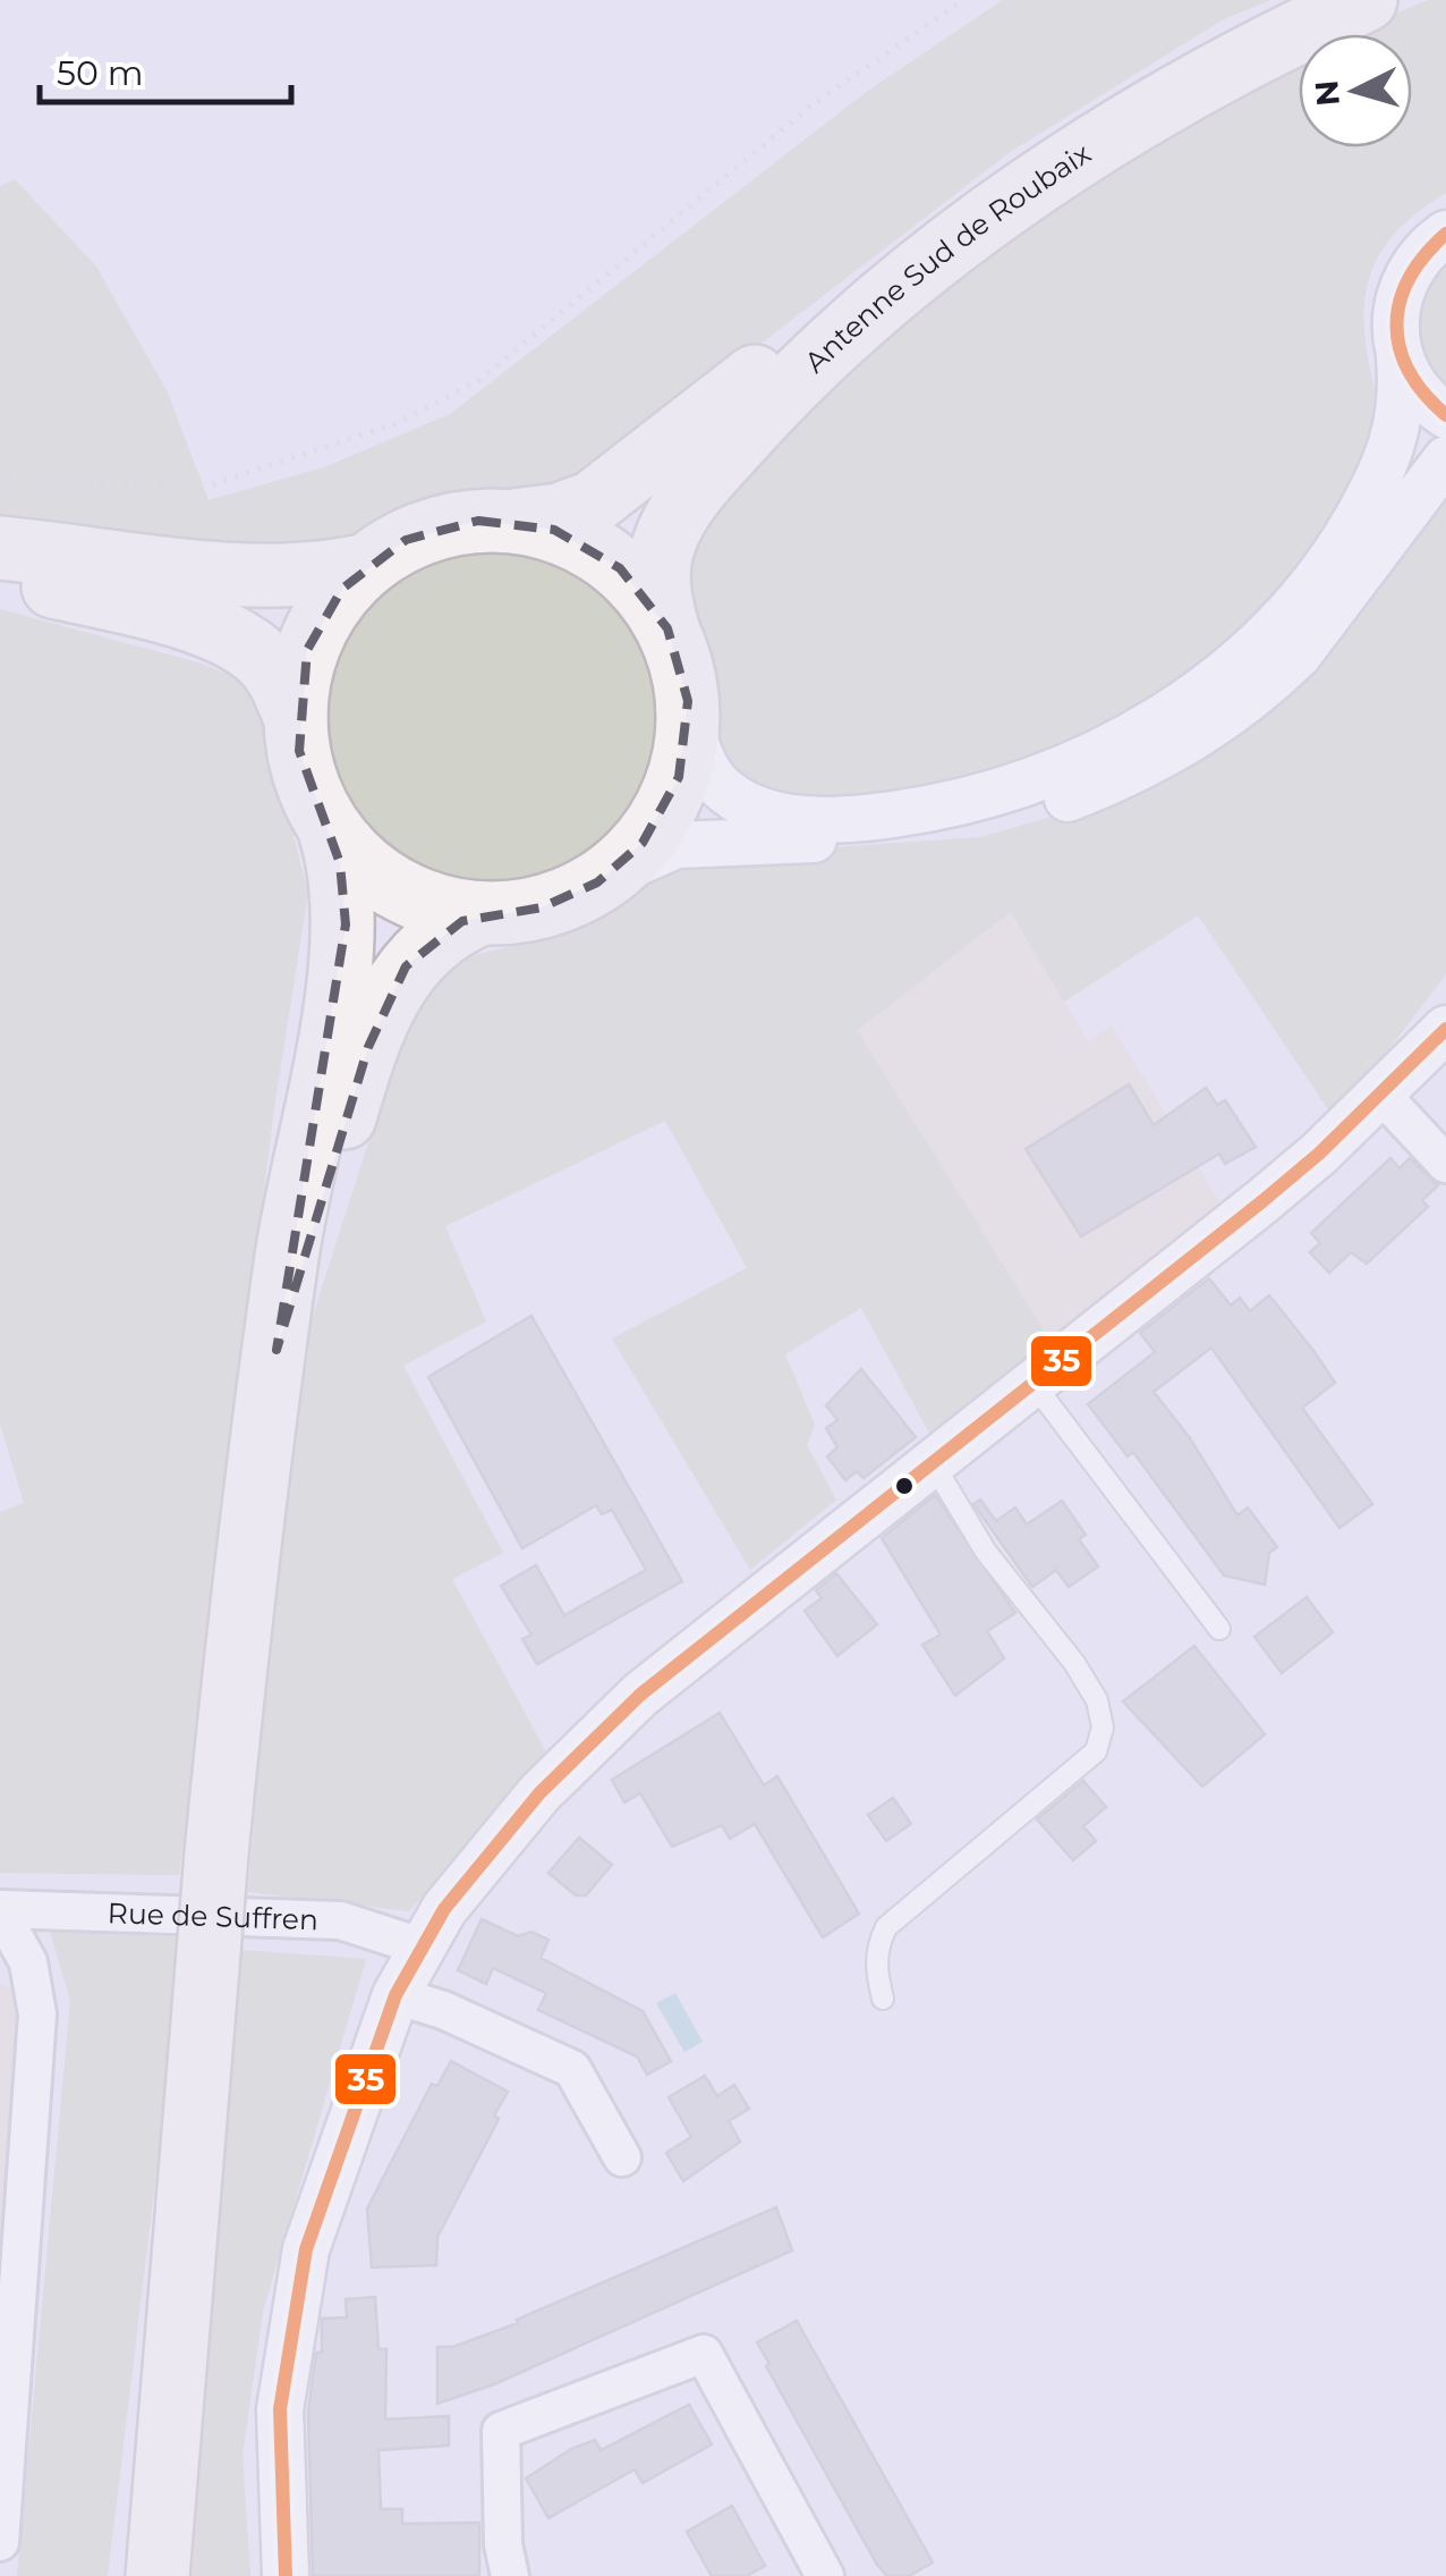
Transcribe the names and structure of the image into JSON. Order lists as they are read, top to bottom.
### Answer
{
  "streets": {
    "highway": ["Antenne Sud de Roubaix"],
    "street": ["Rue de Suffren"]
  },
  "lines": ["transit line 35"],
  "scale_bar": "50 m",
  "north": "left"
}
